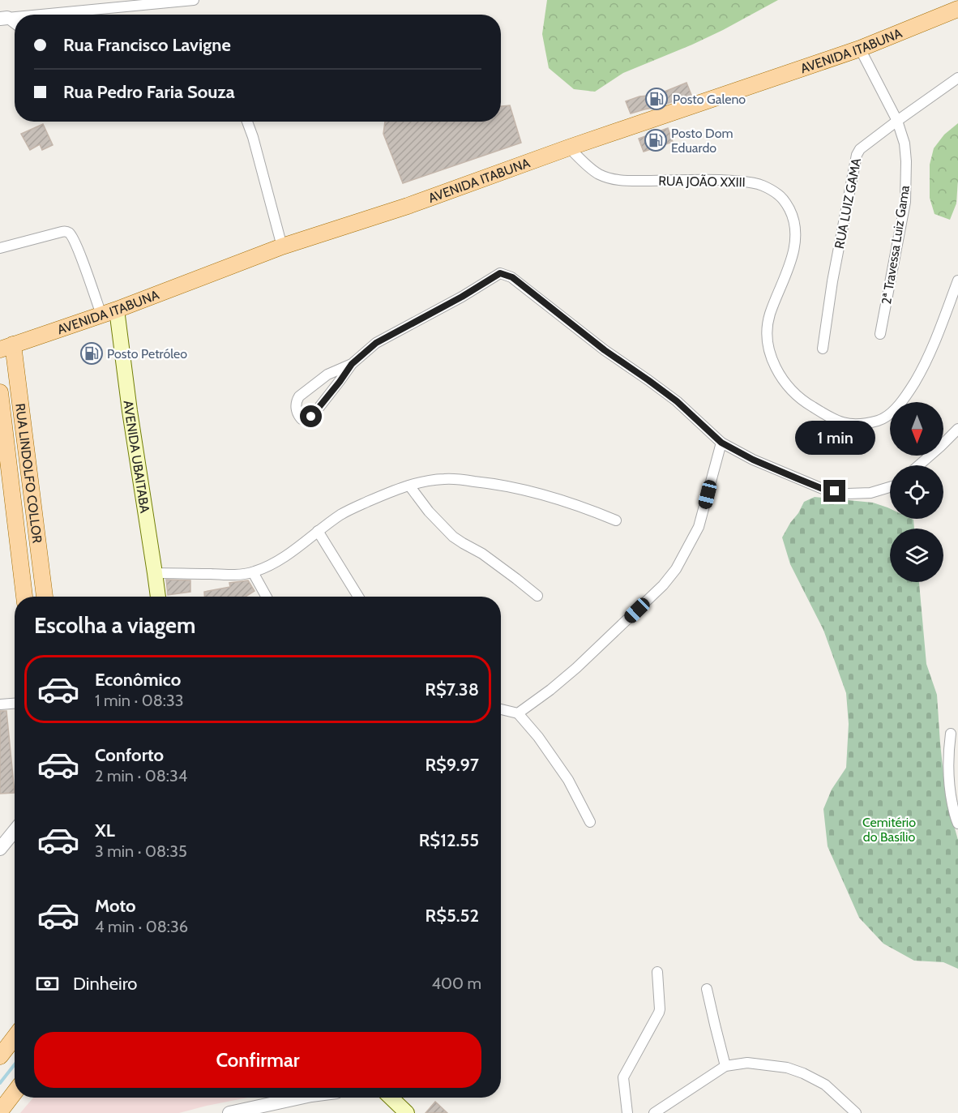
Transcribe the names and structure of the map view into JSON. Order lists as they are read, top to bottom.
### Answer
{
  "streets": {
    "main road": ["AVENIDA ITABUNA", "AVENIDA UBAITABA", "RUA LINDOLFO COLLOR"],
    "street": ["RUA JOÃO XXIII", "RUA LUIZ GAMA", "2ª Travessa Luiz Gama"]
  },
  "crossings": [
    ["AVENIDA ITABUNA", "RUA JOÃO XXIII"],
    ["AVENIDA ITABUNA", "2ª Travessa Luiz Gama"],
    ["AVENIDA ITABUNA", "AVENIDA UBAITABA"],
    ["AVENIDA ITABUNA", "RUA LINDOLFO COLLOR"],
    ["RUA LUIZ GAMA", "2ª Travessa Luiz Gama"]
  ],
  "parks": ["Cemitério do Basílio"],
  "places": {
    "fuel station": ["Posto Galeno", "Posto Dom Eduardo", "Posto Petróleo"]
  },
  "north": "bottom",
  "page": {
    "banner": ["Rua Francisco Lavigne", "Rua Pedro Faria Souza"],
    "bubble": "1 min",
    "heading": "Escolha a viagem",
    "list": [
      {
        "name": "Econômico",
        "note": "1 min · 08:33",
        "value": "R$7.38"
      },
      {
        "name": "Conforto",
        "note": "2 min · 08:34",
        "value": "R$9.97"
      },
      {
        "name": "XL",
        "note": "3 min · 08:35",
        "value": "R$12.55"
      },
      {
        "name": "Moto",
        "note": "4 min · 08:36",
        "value": "R$5.52"
      }
    ],
    "pay": ["Dinheiro", "400 m"],
    "buttons": "Confirmar"
  }
}
